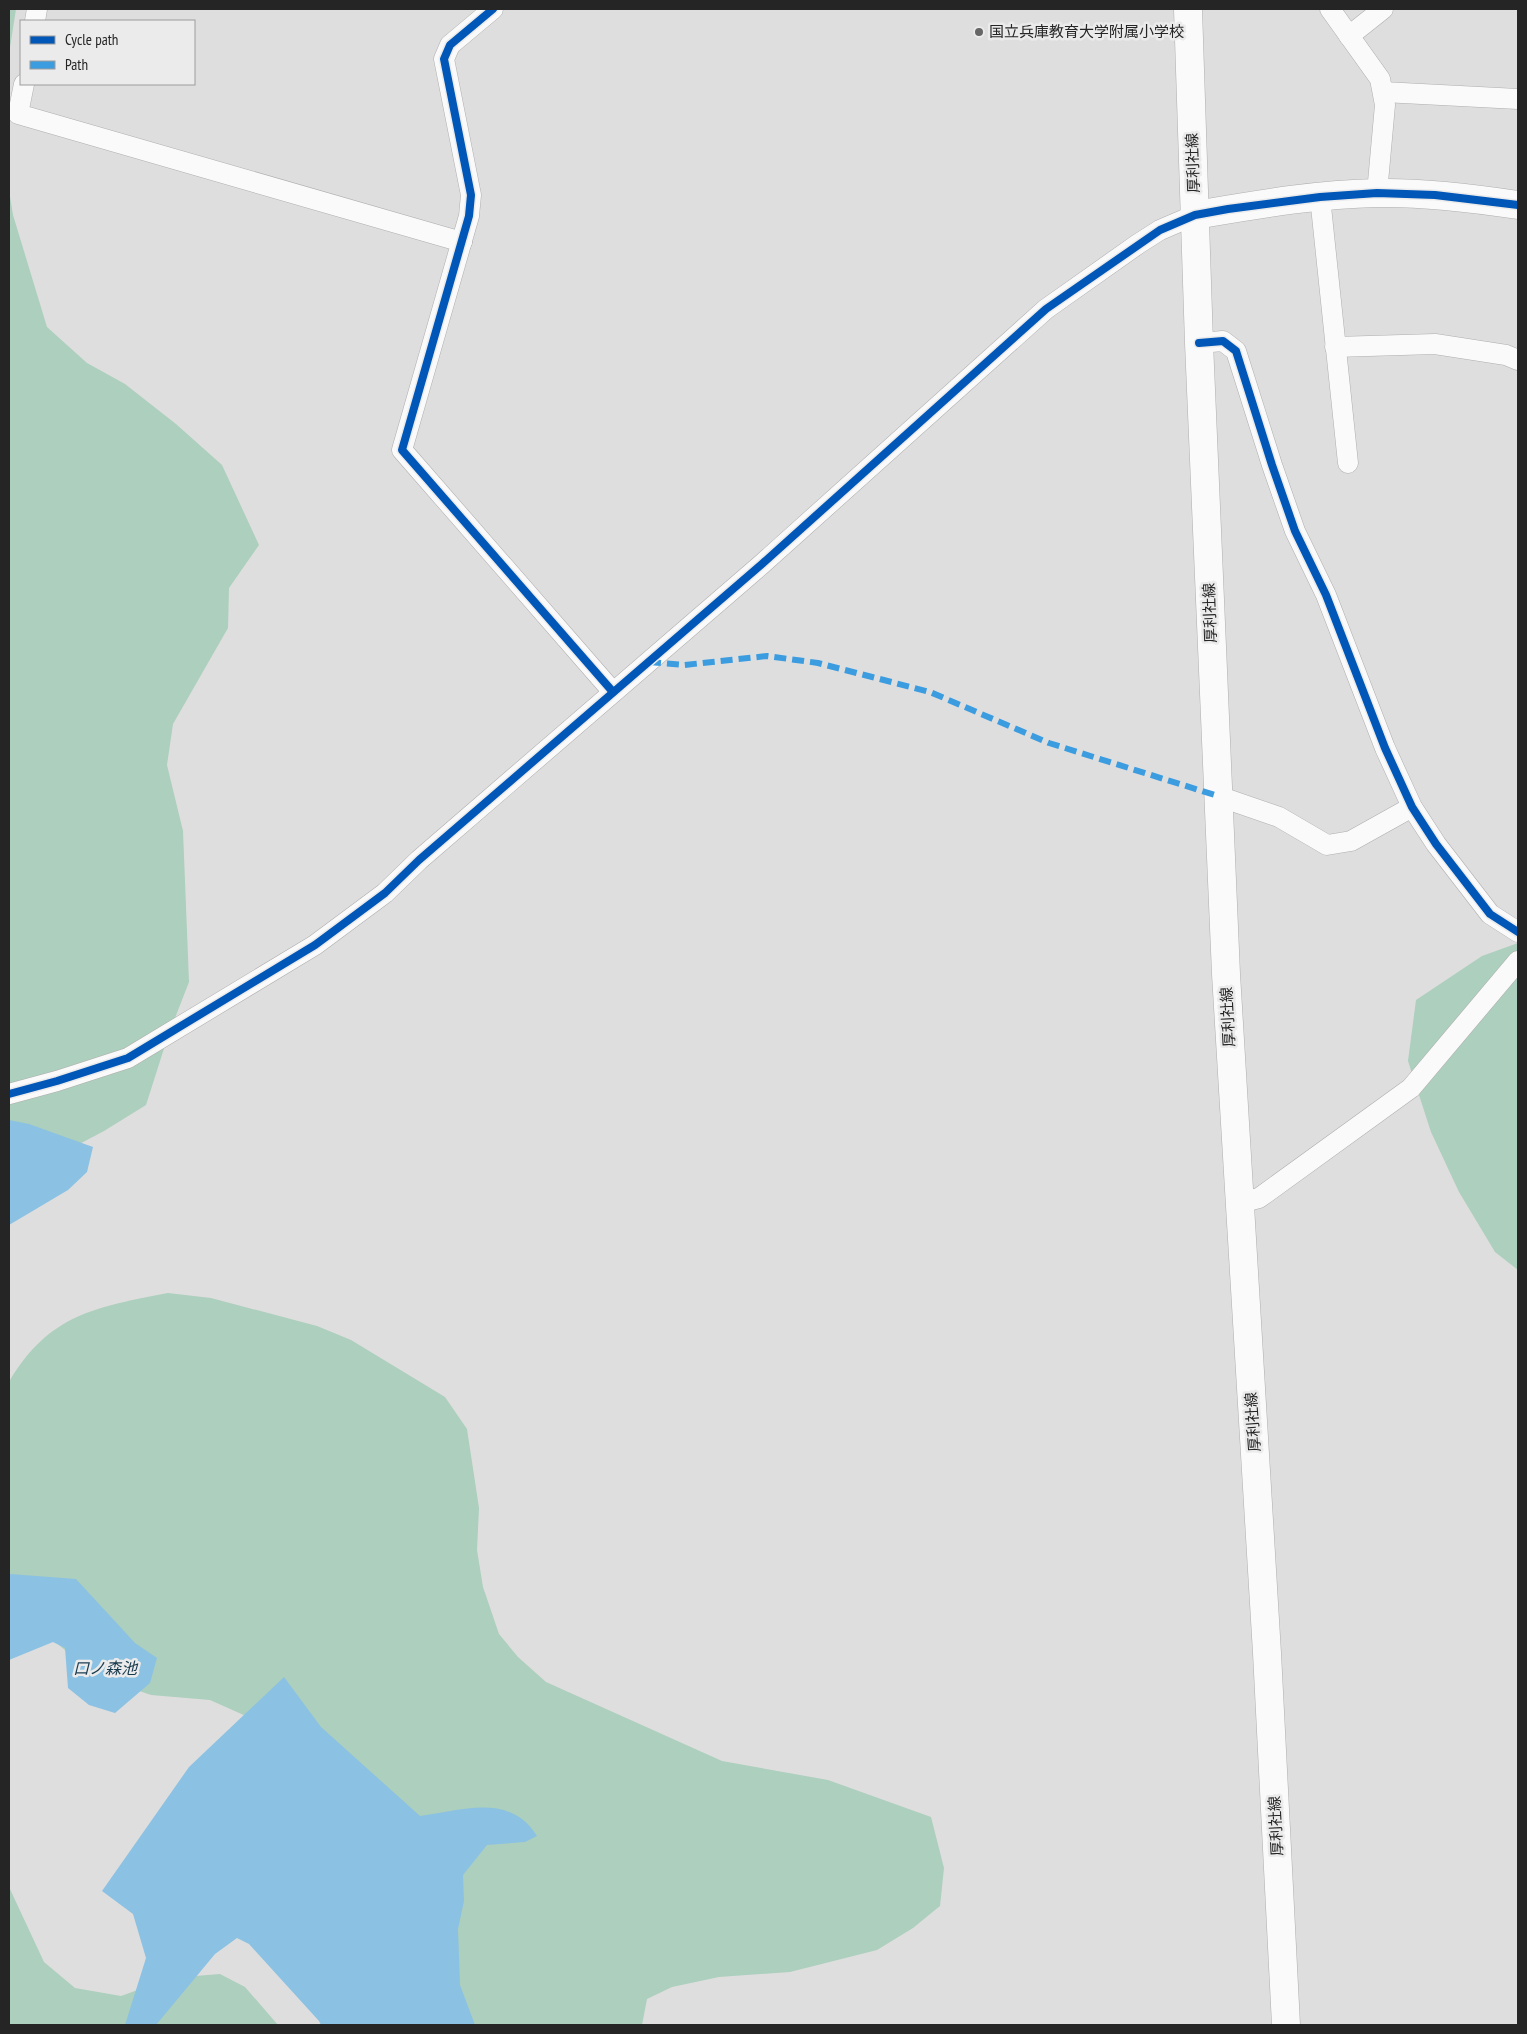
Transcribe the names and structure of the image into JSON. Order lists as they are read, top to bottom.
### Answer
{
  "streets": {
    "main road": ["厚利社線"]
  },
  "water": ["口ノ森池"],
  "places": ["国立兵庫教育大学附属小学校"],
  "legend": ["Cycle path", "Path"]
}
